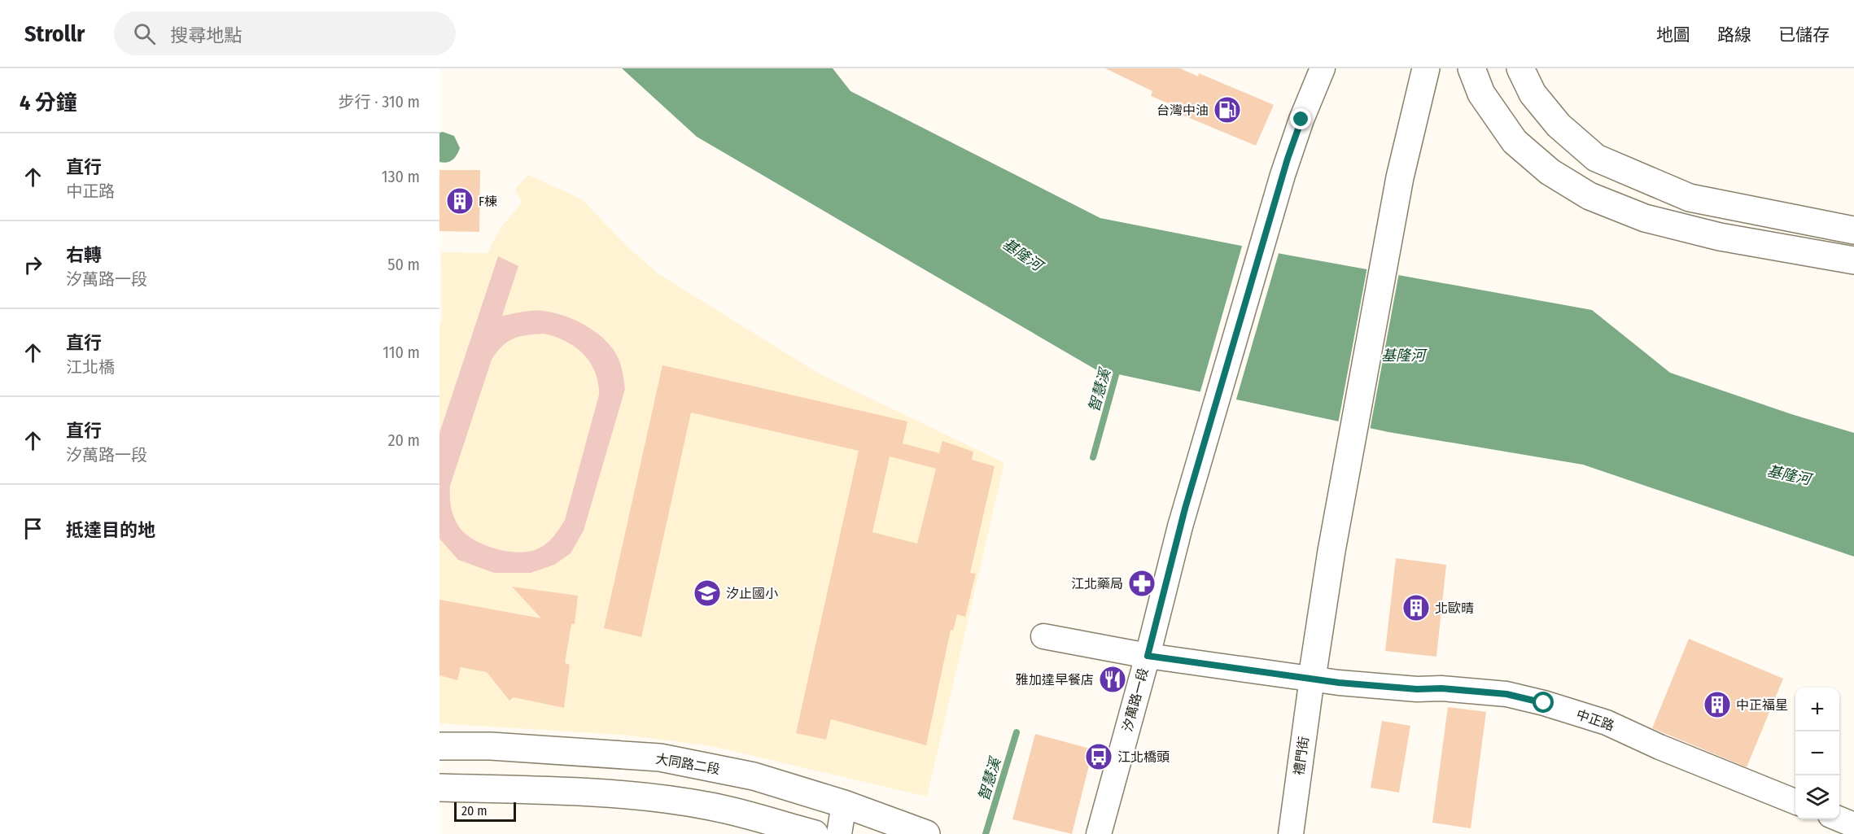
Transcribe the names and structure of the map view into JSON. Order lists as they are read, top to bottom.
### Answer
{
  "streets": {
    "main road": ["大同路二段"],
    "street": ["汐萬路一段", "中正路", "禮門街"]
  },
  "crossings": [
    ["汐萬路一段", "中正路"],
    ["中正路", "禮門街"]
  ],
  "water": ["基隆河", "智慧溪"],
  "places": {
    "fuel station": ["台灣中油"],
    "building": ["F棟", "北歐晴", "中正福星"],
    "pharmacy": ["江北藥局"],
    "school or university": ["汐止國小"],
    "restaurant": ["雅加達早餐店"],
    "bus stop": ["江北橋頭"]
  },
  "scale_bar": "20 m",
  "page": {
    "header": "Strollr",
    "search": "搜尋地點",
    "nav": ["地圖", "路線", "已儲存"],
    "heading": ["4 分鐘", "步行 · 310 m"],
    "list": [
      ["直行", "中正路", "130 m"],
      ["右轉", "汐萬路一段", "50 m"],
      ["直行", "江北橋", "110 m"],
      ["直行", "汐萬路一段", "20 m"],
      "抵達目的地"
    ],
    "map_buttons": ["+", "−"],
    "scale": "20 m"
  }
}
